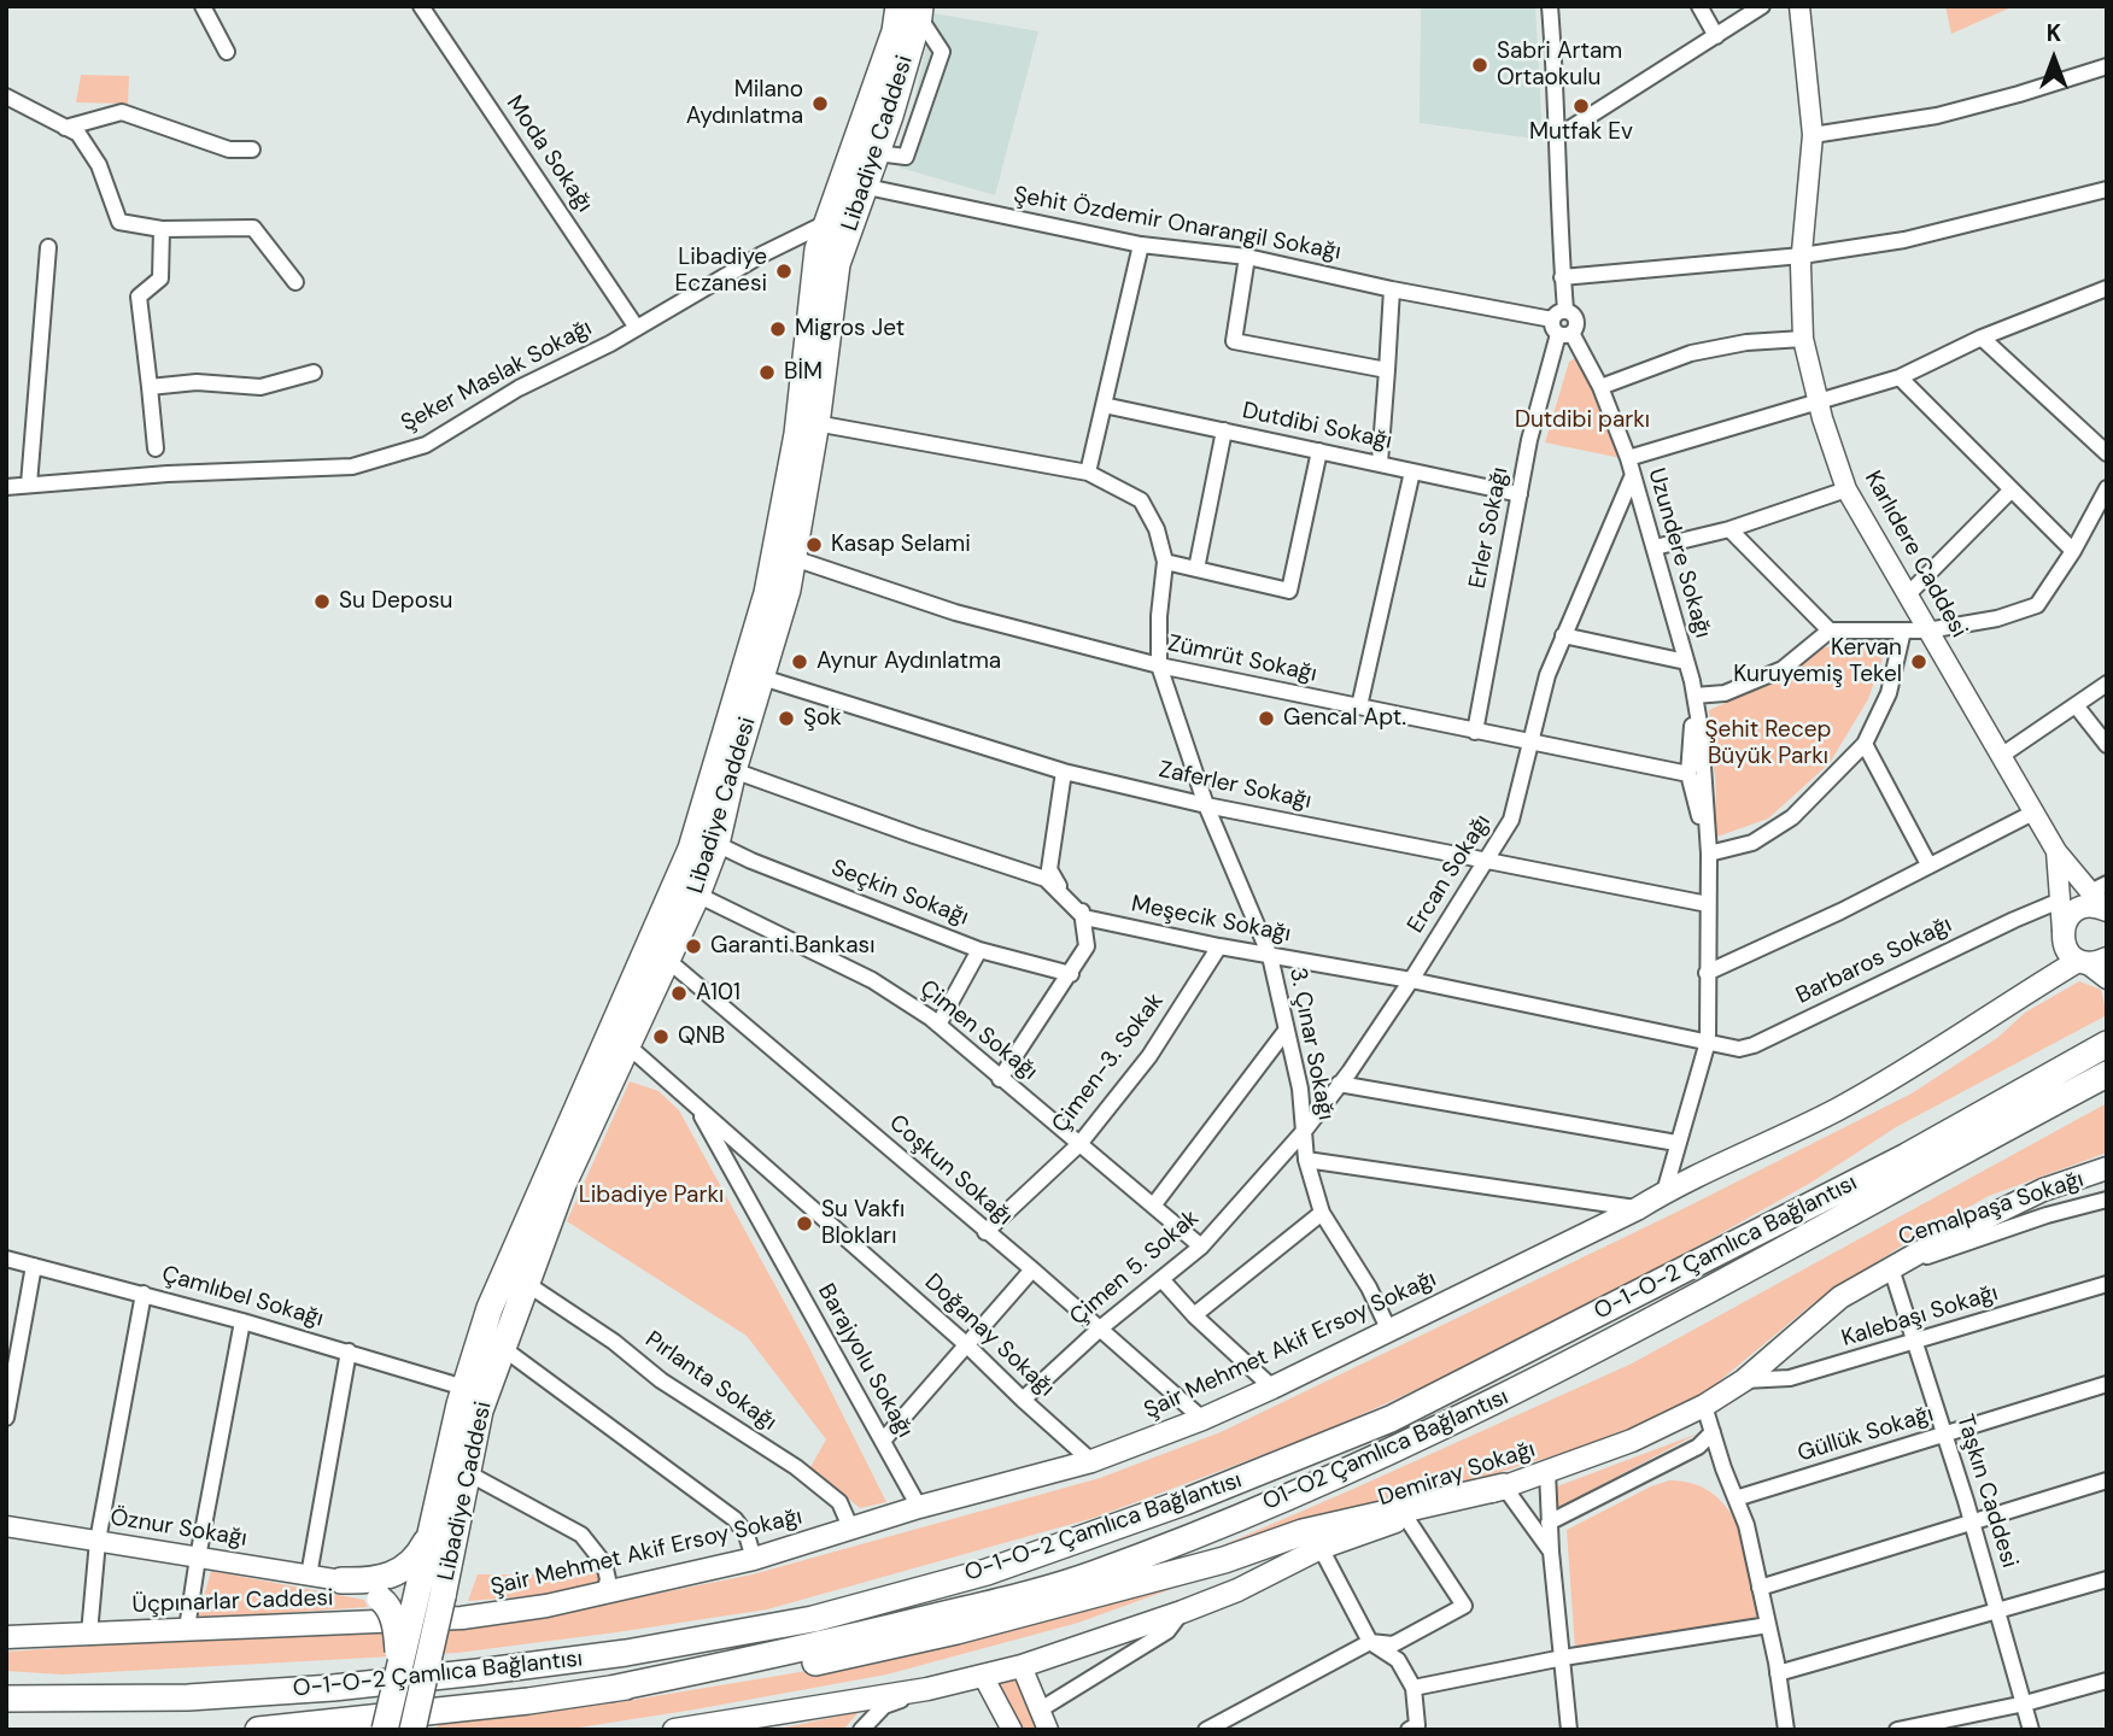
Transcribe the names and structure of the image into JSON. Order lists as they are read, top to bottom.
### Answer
{
  "streets": {
    "main road": [
      "Libadiye Caddesi",
      "Cemalpaşa Sokağı",
      "O-1-O-2 Çamlıca Bağlantısı",
      "Şair Mehmet Akif Ersoy Sokağı",
      "O1-O2 Çamlıca Bağlantısı",
      "Demiray Sokağı",
      "Üçpınarlar Caddesi"
    ],
    "street": [
      "Moda Sokağı",
      "Şehit Özdemir Onarangil Sokağı",
      "Şeker Maslak Sokağı",
      "Dutdibi Sokağı",
      "Erler Sokağı",
      "Uzundere Sokağı",
      "Karlıdere Caddesi",
      "Zümrüt Sokağı",
      "Zaferler Sokağı",
      "Ercan Sokağı",
      "Seçkin Sokağı",
      "Meşecik Sokağı",
      "Barbaros Sokağı",
      "Çimen Sokağı",
      "3. Çınar Sokağı",
      "Çimen-3. Sokak",
      "Coşkun Sokağı",
      "Çimen 5. Sokak",
      "Çamlıbel Sokağı",
      "Kalebaşı Sokağı",
      "Doğanay Sokağı",
      "Barajyolu Sokağı",
      "Pırlanta Sokağı",
      "Güllük Sokağı",
      "Taşkın Caddesi",
      "Öznur Sokağı"
    ]
  },
  "crossings": [
    ["Libadiye Caddesi", "Şehit Özdemir Onarangil Sokağı"],
    ["Libadiye Caddesi", "Şeker Maslak Sokağı"],
    ["Libadiye Caddesi", "Zümrüt Sokağı"],
    ["Libadiye Caddesi", "Zaferler Sokağı"],
    ["Libadiye Caddesi", "Seçkin Sokağı"],
    ["Libadiye Caddesi", "Çimen Sokağı"],
    ["Libadiye Caddesi", "Coşkun Sokağı"],
    ["Libadiye Caddesi", "Çamlıbel Sokağı"],
    ["Libadiye Caddesi", "Doğanay Sokağı"],
    ["Libadiye Caddesi", "Pırlanta Sokağı"],
    ["Moda Sokağı", "Şeker Maslak Sokağı"],
    ["Şehit Özdemir Onarangil Sokağı", "Erler Sokağı"],
    ["Şehit Özdemir Onarangil Sokağı", "Uzundere Sokağı"],
    ["Dutdibi Sokağı", "Erler Sokağı"],
    ["Erler Sokağı", "Uzundere Sokağı"],
    ["Erler Sokağı", "Zümrüt Sokağı"],
    ["Uzundere Sokağı", "Zümrüt Sokağı"],
    ["Uzundere Sokağı", "Zaferler Sokağı"],
    ["Uzundere Sokağı", "Ercan Sokağı"],
    ["Uzundere Sokağı", "Meşecik Sokağı"],
    ["Uzundere Sokağı", "Barbaros Sokağı"],
    ["Uzundere Sokağı", "Şair Mehmet Akif Ersoy Sokağı"],
    ["Karlıdere Caddesi", "Barbaros Sokağı"],
    ["Zümrüt Sokağı", "Ercan Sokağı"],
    ["Zümrüt Sokağı", "3. Çınar Sokağı"],
    ["Zaferler Sokağı", "Ercan Sokağı"],
    ["Zaferler Sokağı", "3. Çınar Sokağı"],
    ["Ercan Sokağı", "Meşecik Sokağı"],
    ["Ercan Sokağı", "3. Çınar Sokağı"],
    ["Ercan Sokağı", "Çimen 5. Sokak"],
    ["Meşecik Sokağı", "Barbaros Sokağı"],
    ["Meşecik Sokağı", "3. Çınar Sokağı"],
    ["Meşecik Sokağı", "Çimen-3. Sokak"],
    ["Çimen Sokağı", "Çimen-3. Sokak"],
    ["Çimen Sokağı", "Çimen 5. Sokak"],
    ["3. Çınar Sokağı", "Çimen 5. Sokak"],
    ["3. Çınar Sokağı", "Şair Mehmet Akif Ersoy Sokağı"],
    ["Çimen-3. Sokak", "Coşkun Sokağı"],
    ["Coşkun Sokağı", "Çimen 5. Sokak"],
    ["Coşkun Sokağı", "Şair Mehmet Akif Ersoy Sokağı"],
    ["Cemalpaşa Sokağı", "Kalebaşı Sokağı"],
    ["Cemalpaşa Sokağı", "Demiray Sokağı"],
    ["Cemalpaşa Sokağı", "Taşkın Caddesi"],
    ["O-1-O-2 Çamlıca Bağlantısı", "O1-O2 Çamlıca Bağlantısı"],
    ["Çimen 5. Sokak", "Doğanay Sokağı"],
    ["Kalebaşı Sokağı", "Demiray Sokağı"],
    ["Kalebaşı Sokağı", "Taşkın Caddesi"],
    ["Doğanay Sokağı", "Şair Mehmet Akif Ersoy Sokağı"],
    ["Doğanay Sokağı", "Barajyolu Sokağı"],
    ["Şair Mehmet Akif Ersoy Sokağı", "Barajyolu Sokağı"],
    ["Şair Mehmet Akif Ersoy Sokağı", "Pırlanta Sokağı"],
    ["Şair Mehmet Akif Ersoy Sokağı", "Üçpınarlar Caddesi"],
    ["Güllük Sokağı", "Taşkın Caddesi"]
  ],
  "parks": ["Dutdibi parkı", "Şehit Recep Büyük Parkı", "Libadiye Parkı"],
  "places": [
    "Sabri Artam Ortaokulu",
    "Milano Aydınlatma",
    "Mutfak Ev",
    "Libadiye Eczanesi",
    "Migros Jet",
    "BİM",
    "Kasap Selami",
    "Su Deposu",
    "Aynur Aydınlatma",
    "Kervan Kuruyemiş Tekel",
    "Şok",
    "Gencal Apt.",
    "Garanti Bankası",
    "A101",
    "QNB",
    "Su Vakfı Blokları"
  ],
  "north": "top"
}
